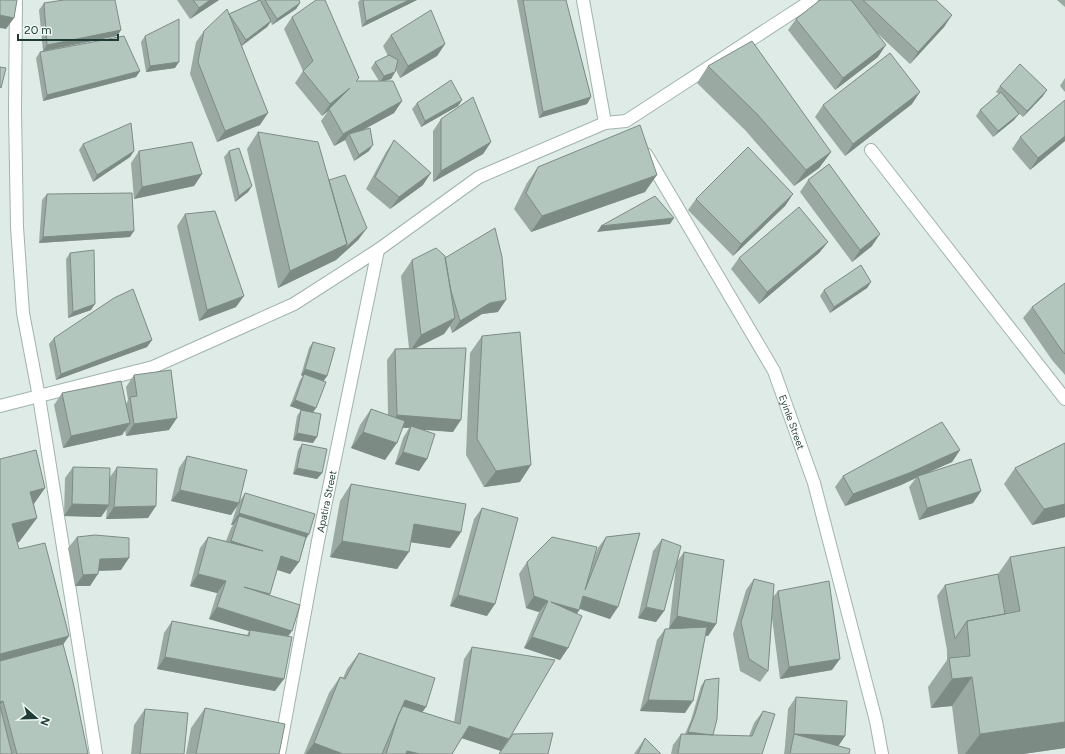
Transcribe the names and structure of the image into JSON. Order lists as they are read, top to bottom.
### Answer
{
  "streets": {
    "street": ["Eyinle Street", "Apatira Street"]
  },
  "scale_bar": "20 m",
  "north": "right"
}
